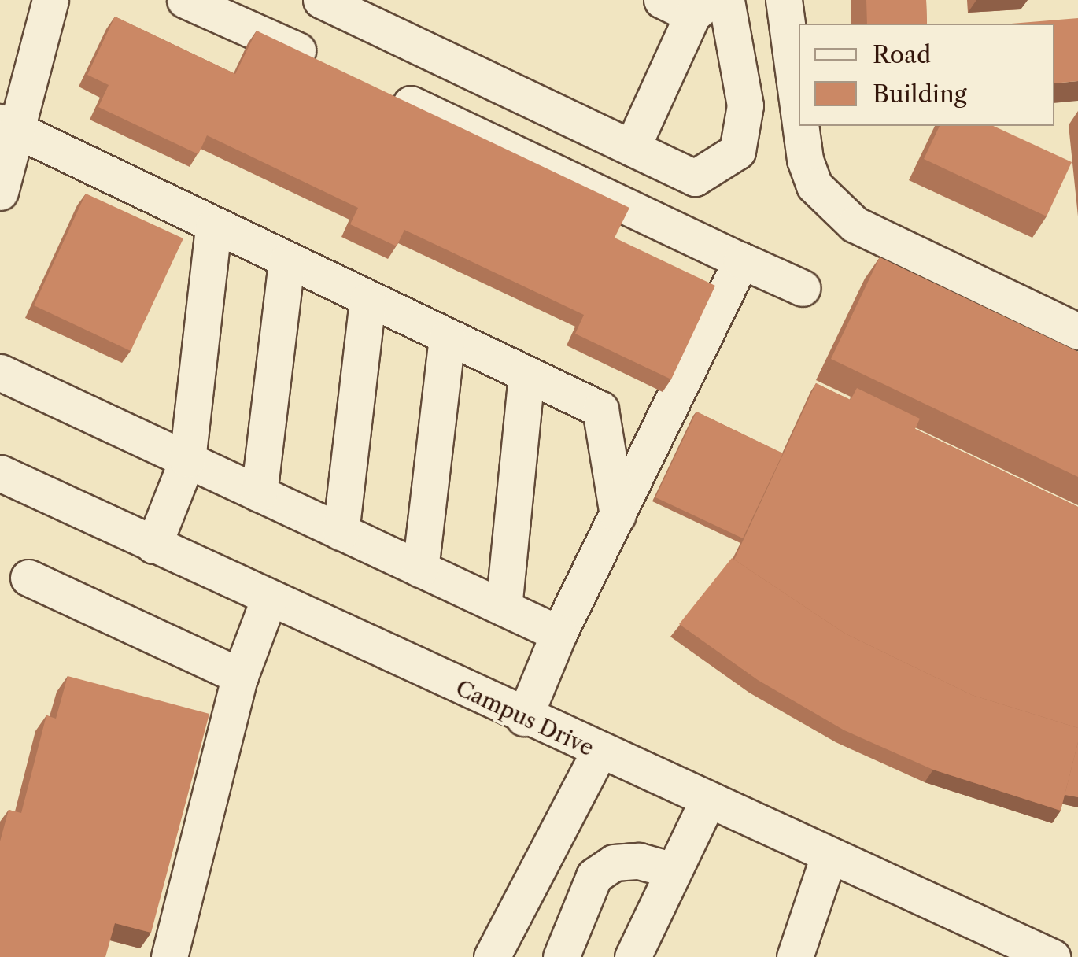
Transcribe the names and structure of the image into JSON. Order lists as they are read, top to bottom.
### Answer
{
  "streets": {
    "street": ["Campus Drive"]
  },
  "legend": ["Road", "Building"]
}
